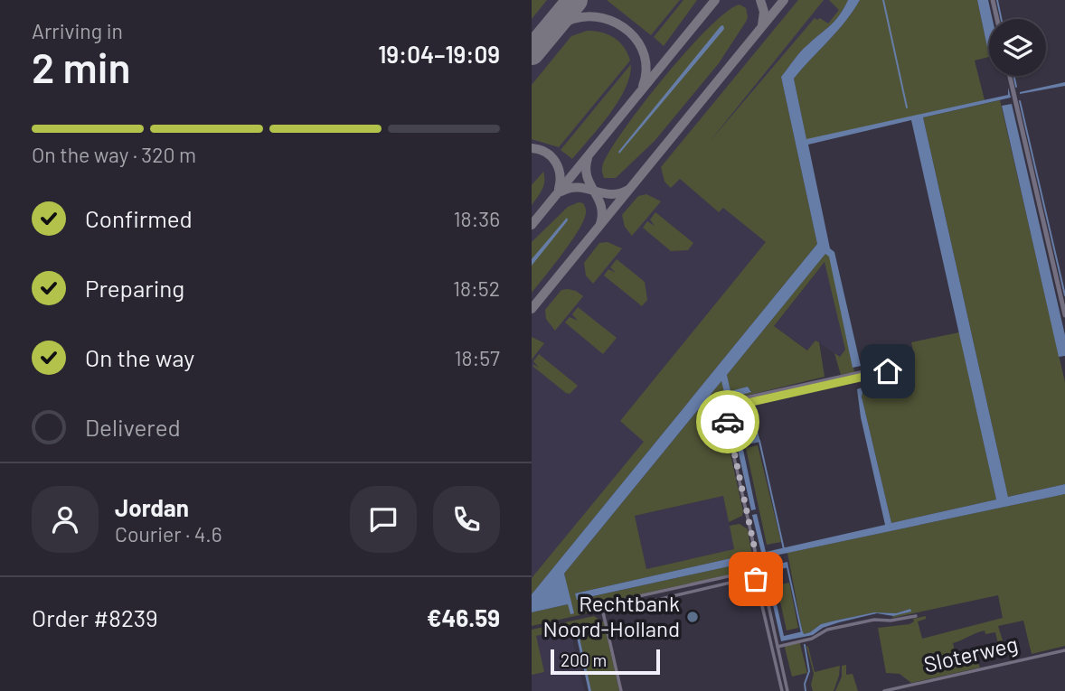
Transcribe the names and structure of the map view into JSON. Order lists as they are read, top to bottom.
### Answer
{
  "streets": {
    "street": ["Sloterweg"]
  },
  "places": ["Rechtbank Noord-Holland"],
  "scale_bar": "200 m",
  "page": {
    "heading": ["2 min", "Arriving in", "19:04–19:09"],
    "panel": [
      "Jordan",
      "Courier · 4.6",
      "Order #8239",
      "€46.59"
    ],
    "bar": "On the way · 320 m",
    "list": [
      ["Confirmed", "18:36"],
      ["Preparing", "18:52"],
      ["On the way", "18:57"],
      "Delivered"
    ],
    "scale": "200 m"
  }
}
